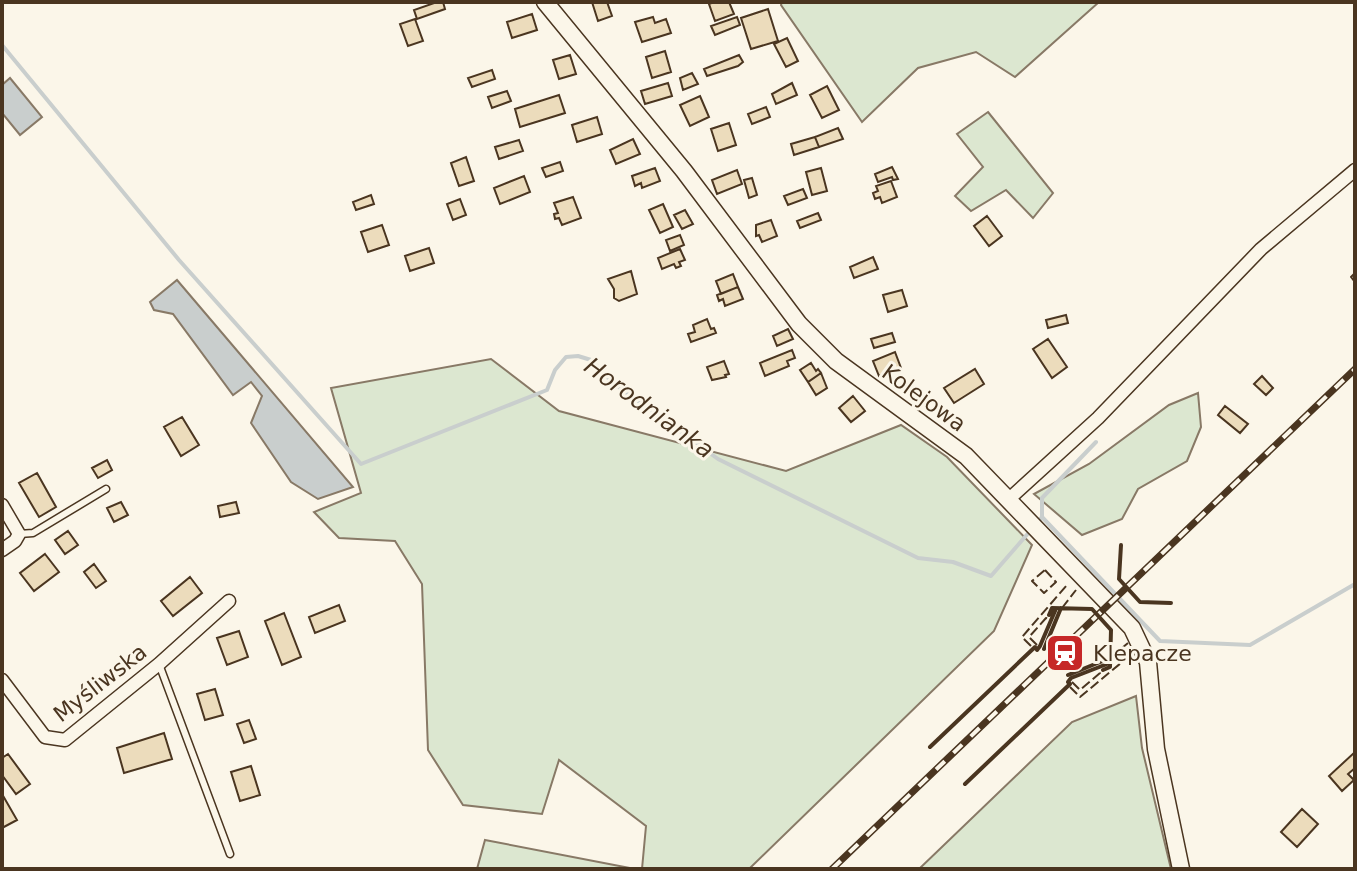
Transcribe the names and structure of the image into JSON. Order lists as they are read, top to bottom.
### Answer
{
  "streets": {
    "street": ["Kolejowa", "Myśliwska"]
  },
  "water": ["Horodnianka"],
  "places": {
    "station": ["Klepacze"]
  }
}
